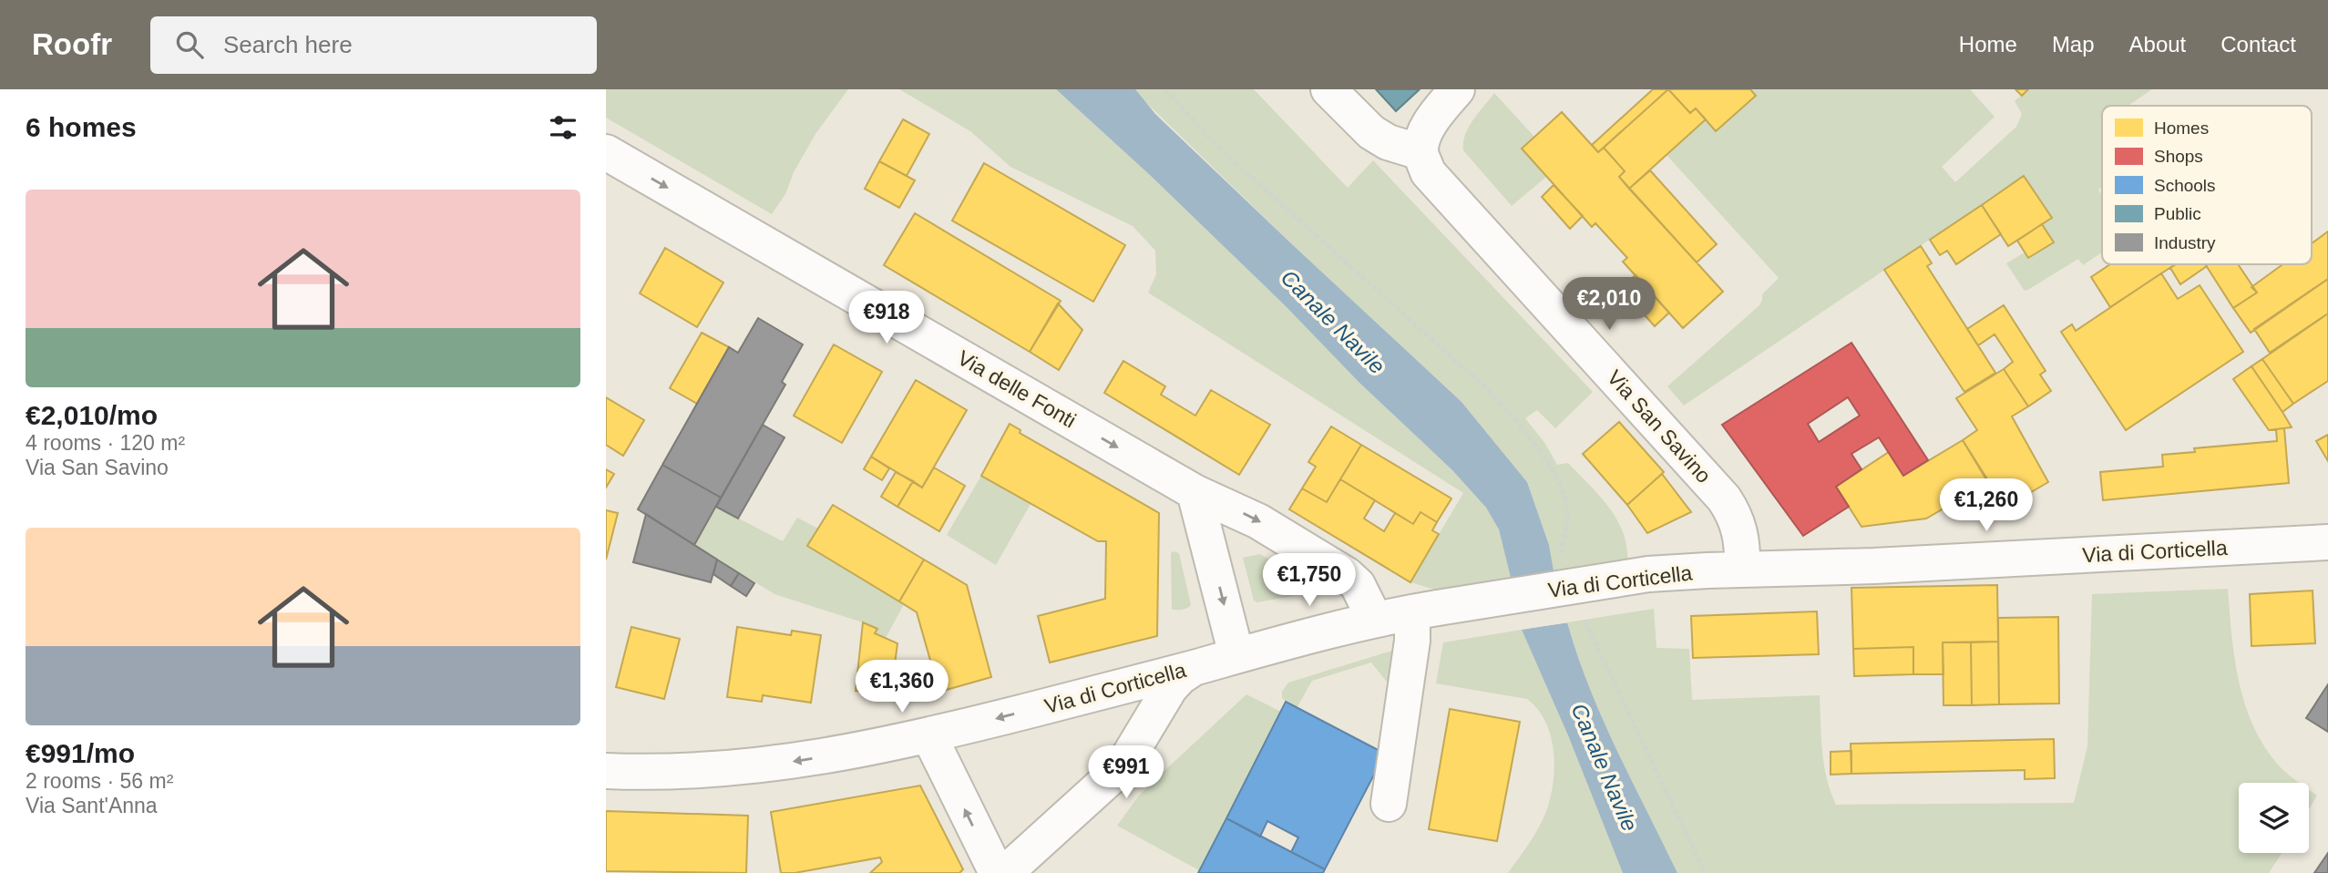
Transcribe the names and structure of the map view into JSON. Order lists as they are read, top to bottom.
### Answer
{
  "streets": {
    "street": ["Via delle Fonti", "Via San Savino", "Via di Corticella"]
  },
  "crossings": [
    ["Via delle Fonti", "Via di Corticella"],
    ["Via San Savino", "Via di Corticella"]
  ],
  "one_way": ["Via delle Fonti"],
  "water": ["Canale Navile"],
  "legend": [
    "Homes",
    "Shops",
    "Schools",
    "Public",
    "Industry"
  ],
  "page": {
    "header": "Roofr",
    "search": "Search here",
    "nav": [
      "Home",
      "Map",
      "About",
      "Contact"
    ],
    "heading": "6 homes",
    "list": [
      {
        "name": "€2,010/mo",
        "note": "4 rooms · 120 m² · Via San Savino"
      },
      {
        "name": "€991/mo",
        "note": "2 rooms · 56 m² · Via Sant'Anna"
      }
    ],
    "price": [
      "€2,010",
      "€918",
      "€1,260",
      "€1,750",
      "€1,360",
      "€991"
    ]
  }
}
